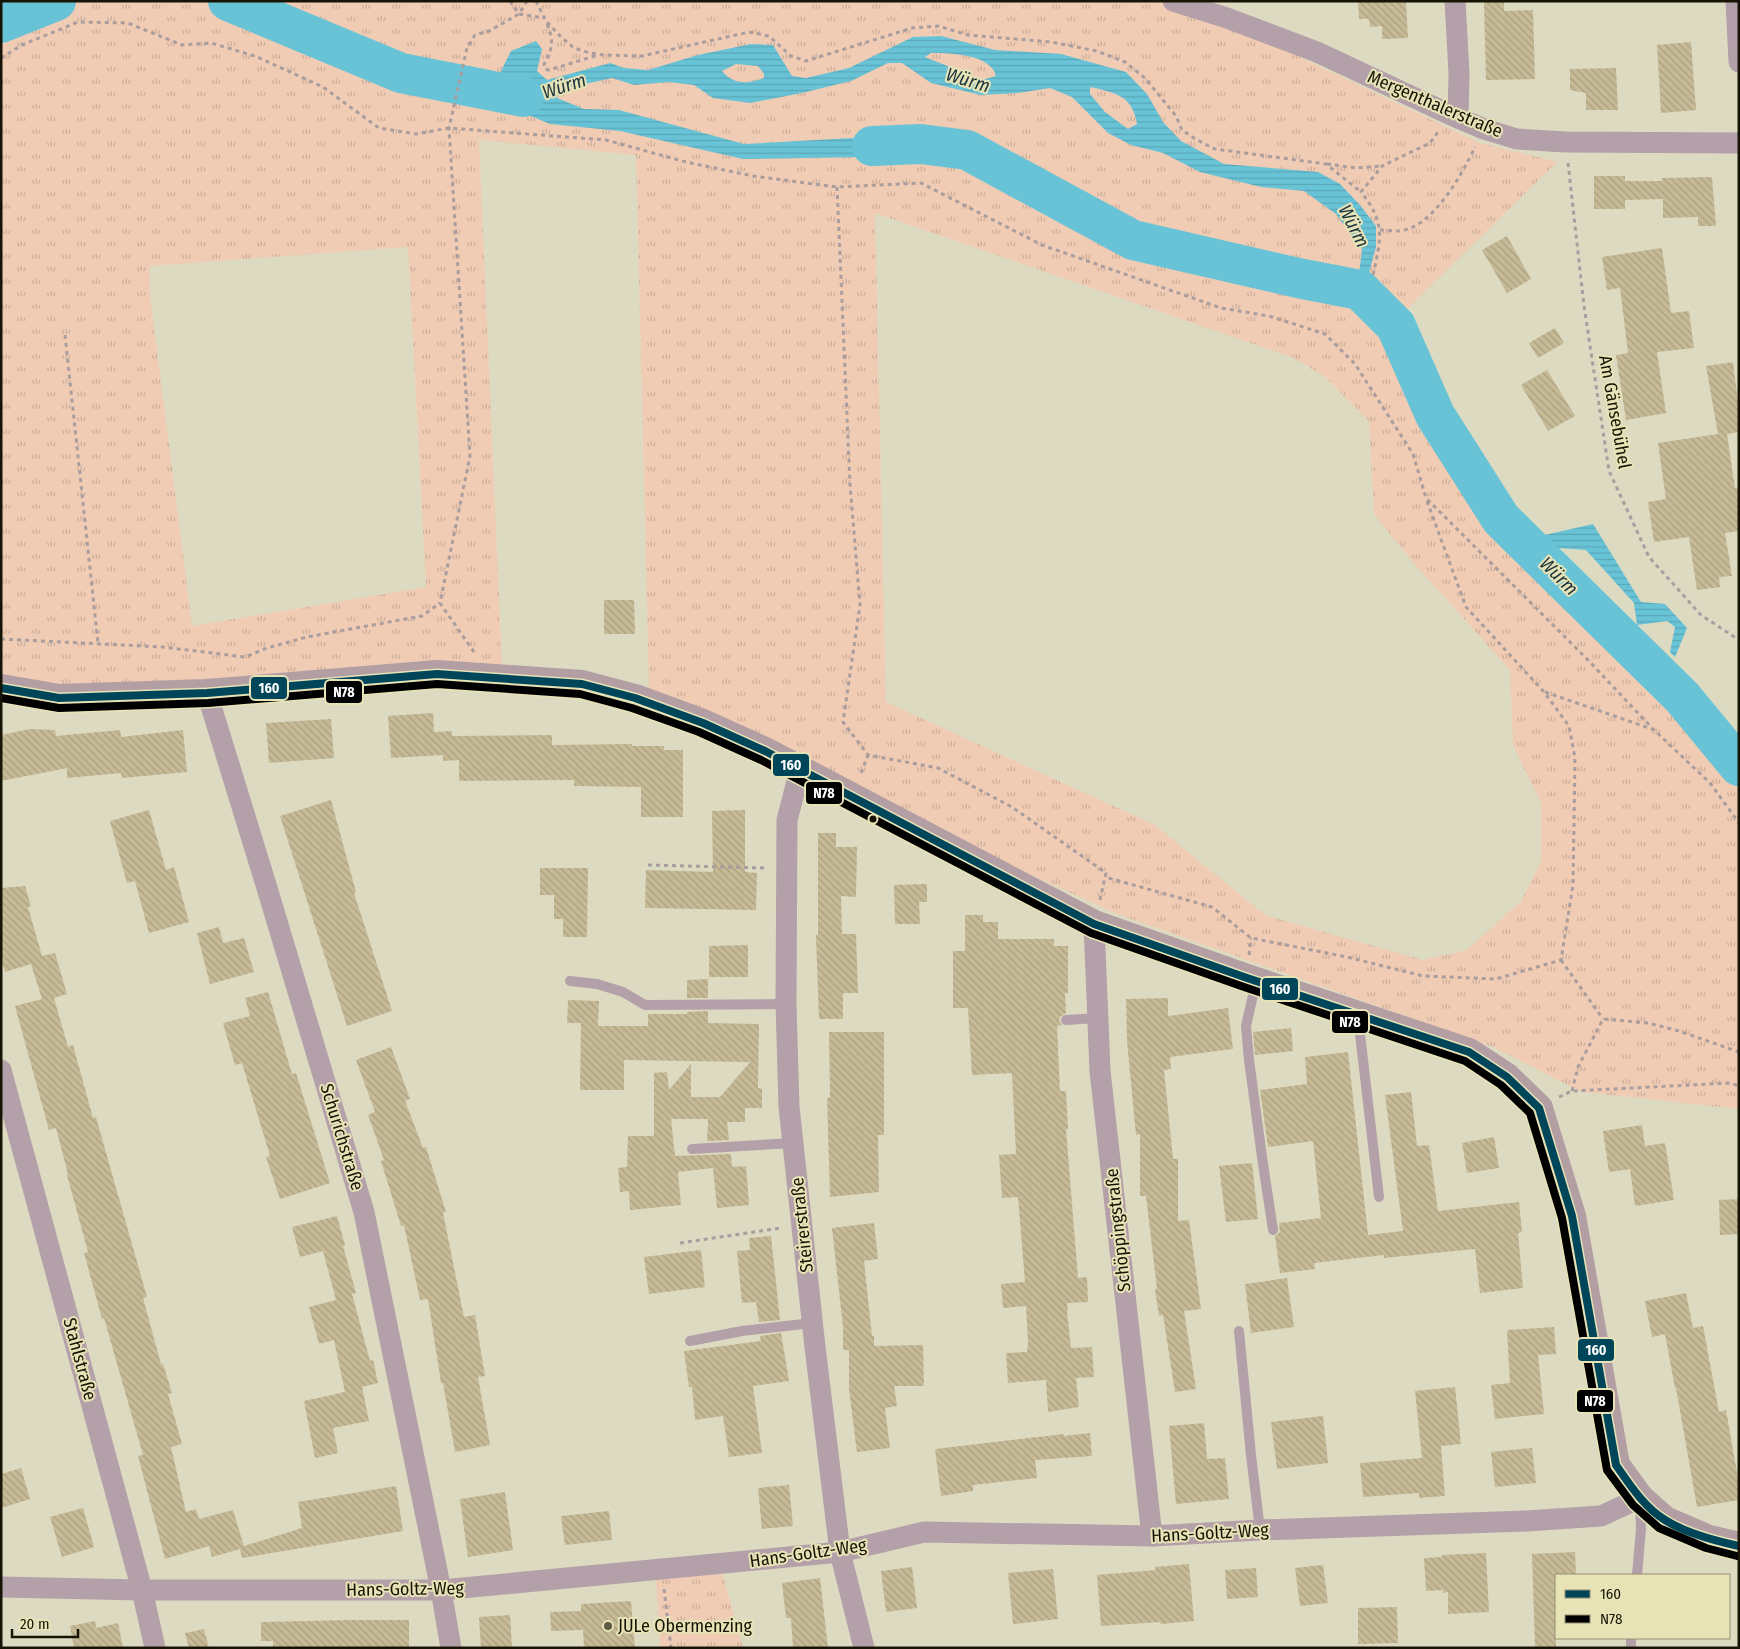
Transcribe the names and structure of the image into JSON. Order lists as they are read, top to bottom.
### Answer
{
  "streets": {
    "street": [
      "Mergenthalerstraße",
      "Schurichstraße",
      "Steirerstraße",
      "Schöppingstraße",
      "Stahlstraße",
      "Hans-Goltz-Weg"
    ],
    "path": ["Am Gänsebühel"]
  },
  "crossings": [
    ["Mergenthalerstraße", "Am Gänsebühel"],
    ["Schurichstraße", "Hans-Goltz-Weg"],
    ["Steirerstraße", "Hans-Goltz-Weg"],
    ["Schöppingstraße", "Hans-Goltz-Weg"],
    ["Stahlstraße", "Hans-Goltz-Weg"]
  ],
  "water": ["Würm"],
  "places": ["JULe Obermenzing"],
  "lines": ["transit line 160", "transit line N78"],
  "legend": ["160", "N78"],
  "scale_bar": "20 m"
}
